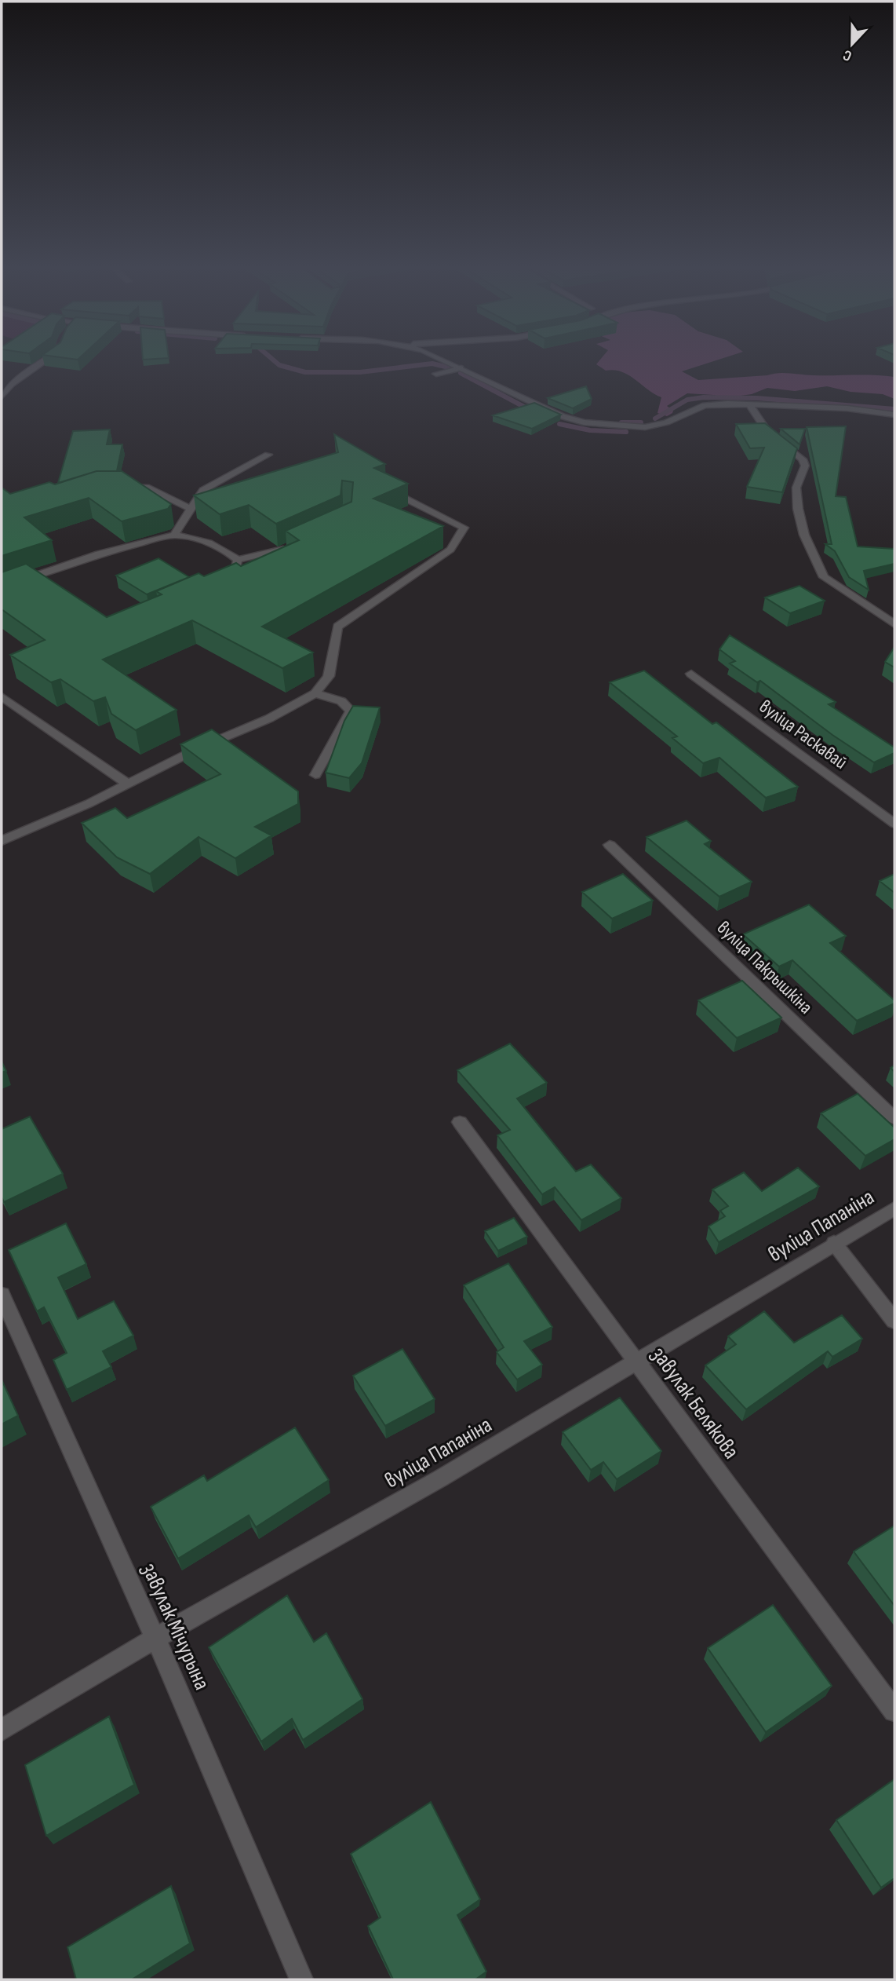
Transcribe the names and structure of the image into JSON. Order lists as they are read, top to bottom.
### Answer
{
  "streets": {
    "street": [
      "вуліца Раскавай",
      "вуліца Пакрышкіна",
      "вуліца Папаніна",
      "завулак Белякова",
      "завулак Мічурына"
    ]
  },
  "crossings": [
    ["вуліца Папаніна", "завулак Белякова"],
    ["вуліца Папаніна", "завулак Мічурына"]
  ],
  "north": "bottom"
}
